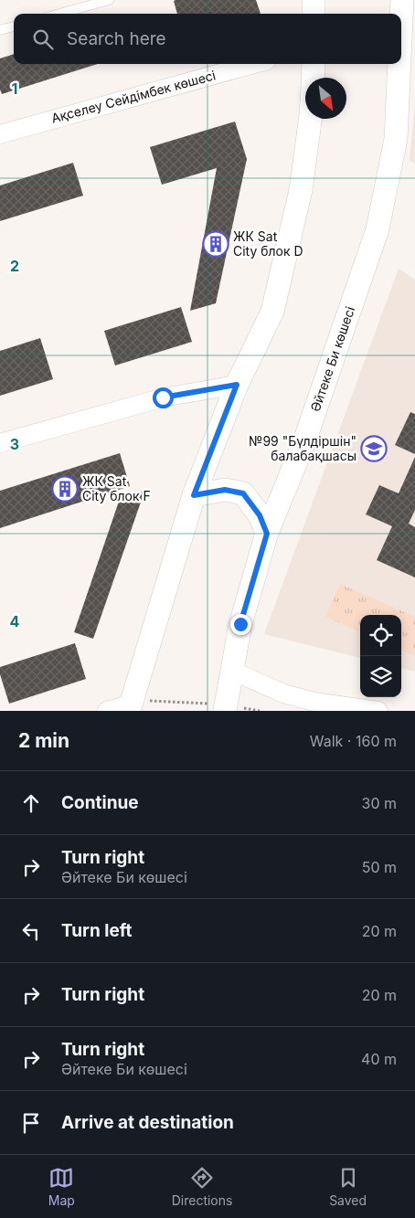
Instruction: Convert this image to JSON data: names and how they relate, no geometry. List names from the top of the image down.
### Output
{
  "streets": {
    "street": ["Ақселеу Сейдімбек көшесі", "Әйтеке Би көшесі"]
  },
  "places": {
    "building": ["ЖК Sat City блок D", "ЖК Sat City блок F"],
    "school or university": ["№99 \"Бүлдіршін\" балабақшасы"]
  },
  "north": "bottom right",
  "page": {
    "search": "Search here",
    "heading": ["2 min", "Walk · 160 m"],
    "list": [
      ["Continue", "30 m"],
      ["Turn right", "Әйтеке Би көшесі", "50 m"],
      ["Turn left", "20 m"],
      ["Turn right", "20 m"],
      ["Turn right", "Әйтеке Би көшесі", "40 m"],
      "Arrive at destination"
    ],
    "nav": ["Map", "Directions", "Saved"]
  },
  "grid": {
    "rows": [
      "1",
      "2",
      "3",
      "4"
    ]
  }
}
